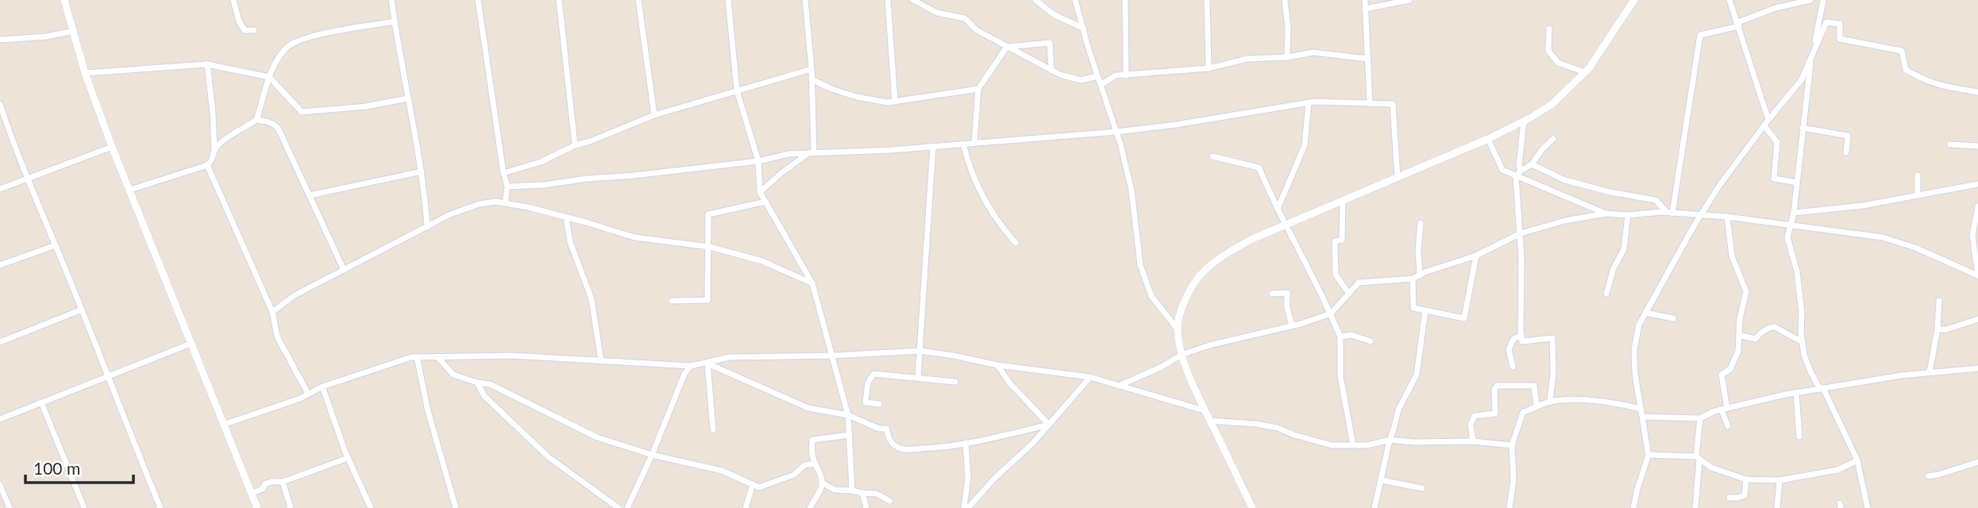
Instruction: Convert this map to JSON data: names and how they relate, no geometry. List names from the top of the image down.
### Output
{
  "scale_bar": "100 m"
}
